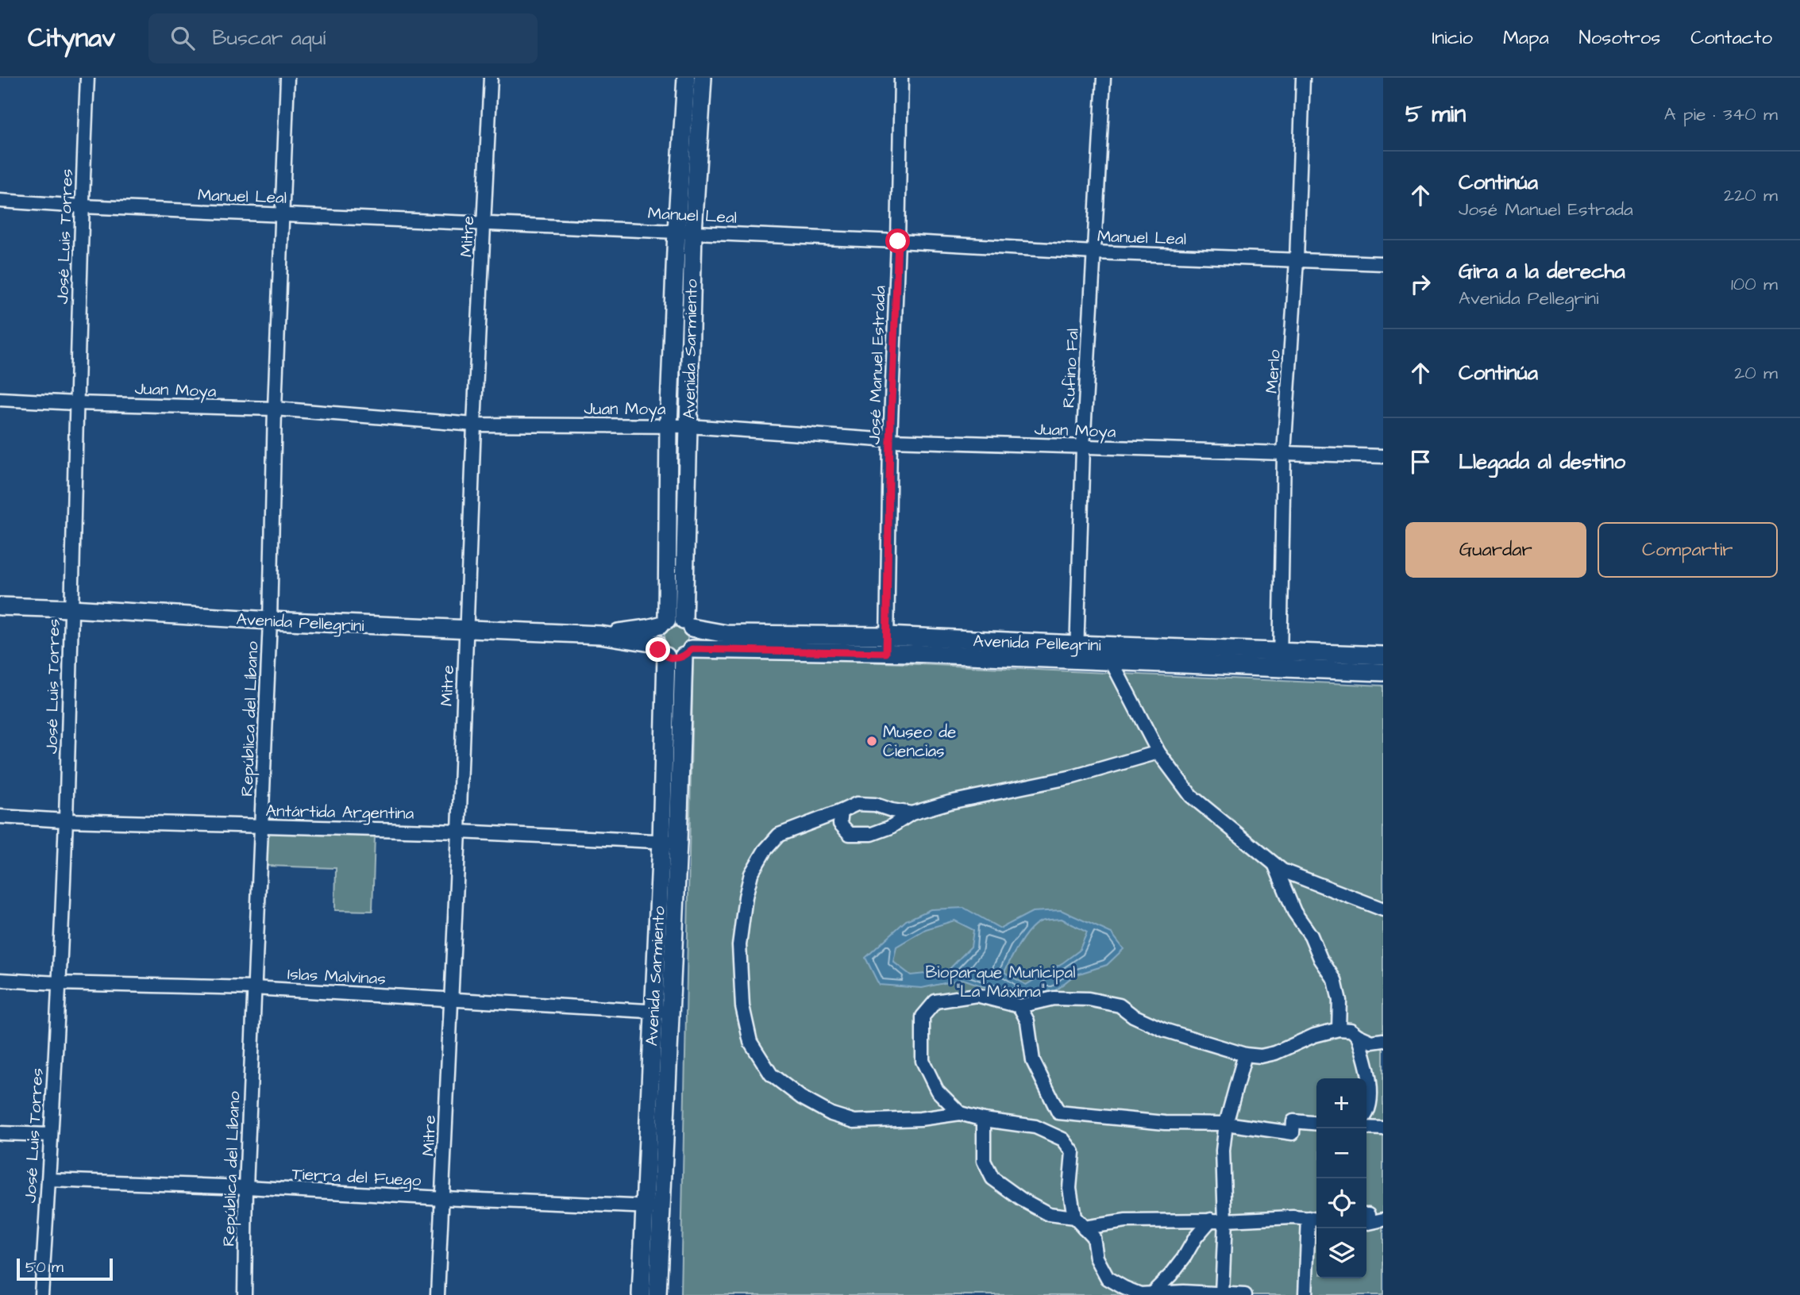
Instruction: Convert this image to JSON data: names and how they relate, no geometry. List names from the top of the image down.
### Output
{
  "streets": {
    "main road": ["Avenida Sarmiento", "Avenida Pellegrini"],
    "street": [
      "Manuel Leal",
      "José Luis Torres",
      "Mitre",
      "José Manuel Estrada",
      "Rufino Fal",
      "Merlo",
      "Juan Moya",
      "República del Líbano",
      "Antártida Argentina",
      "Islas Malvinas",
      "Tierra del Fuego"
    ]
  },
  "crossings": [
    ["Manuel Leal", "José Luis Torres"],
    ["Manuel Leal", "Mitre"],
    ["Manuel Leal", "Avenida Sarmiento"],
    ["Manuel Leal", "José Manuel Estrada"],
    ["Manuel Leal", "Rufino Fal"],
    ["Manuel Leal", "Merlo"],
    ["Manuel Leal", "República del Líbano"],
    ["José Luis Torres", "Juan Moya"],
    ["José Luis Torres", "Avenida Pellegrini"],
    ["José Luis Torres", "Antártida Argentina"],
    ["José Luis Torres", "Islas Malvinas"],
    ["José Luis Torres", "Tierra del Fuego"],
    ["Mitre", "Juan Moya"],
    ["Mitre", "Avenida Pellegrini"],
    ["Mitre", "Antártida Argentina"],
    ["Mitre", "Islas Malvinas"],
    ["Mitre", "Tierra del Fuego"],
    ["Avenida Sarmiento", "Juan Moya"],
    ["Avenida Sarmiento", "Avenida Pellegrini"],
    ["Avenida Sarmiento", "Antártida Argentina"],
    ["Avenida Sarmiento", "Islas Malvinas"],
    ["Avenida Sarmiento", "Tierra del Fuego"],
    ["José Manuel Estrada", "Juan Moya"],
    ["José Manuel Estrada", "Avenida Pellegrini"],
    ["Rufino Fal", "Juan Moya"],
    ["Rufino Fal", "Avenida Pellegrini"],
    ["Merlo", "Juan Moya"],
    ["Merlo", "Avenida Pellegrini"],
    ["Juan Moya", "República del Líbano"],
    ["Avenida Pellegrini", "República del Líbano"],
    ["República del Líbano", "Antártida Argentina"],
    ["República del Líbano", "Islas Malvinas"],
    ["República del Líbano", "Tierra del Fuego"]
  ],
  "parks": ["Bioparque Municipal “La Máxima”"],
  "places": ["Museo de Ciencias"],
  "scale_bar": "50 m",
  "page": {
    "header": "Citynav",
    "search": "Buscar aquí",
    "nav": [
      "Inicio",
      "Mapa",
      "Nosotros",
      "Contacto"
    ],
    "heading": ["5 min", "A pie · 340 m"],
    "list": [
      ["Continúa", "José Manuel Estrada", "220 m"],
      ["Gira a la derecha", "Avenida Pellegrini", "100 m"],
      ["Continúa", "20 m"],
      "Llegada al destino"
    ],
    "buttons": ["Guardar", "Compartir"],
    "map_buttons": ["+", "−"],
    "scale": "50 m"
  }
}
